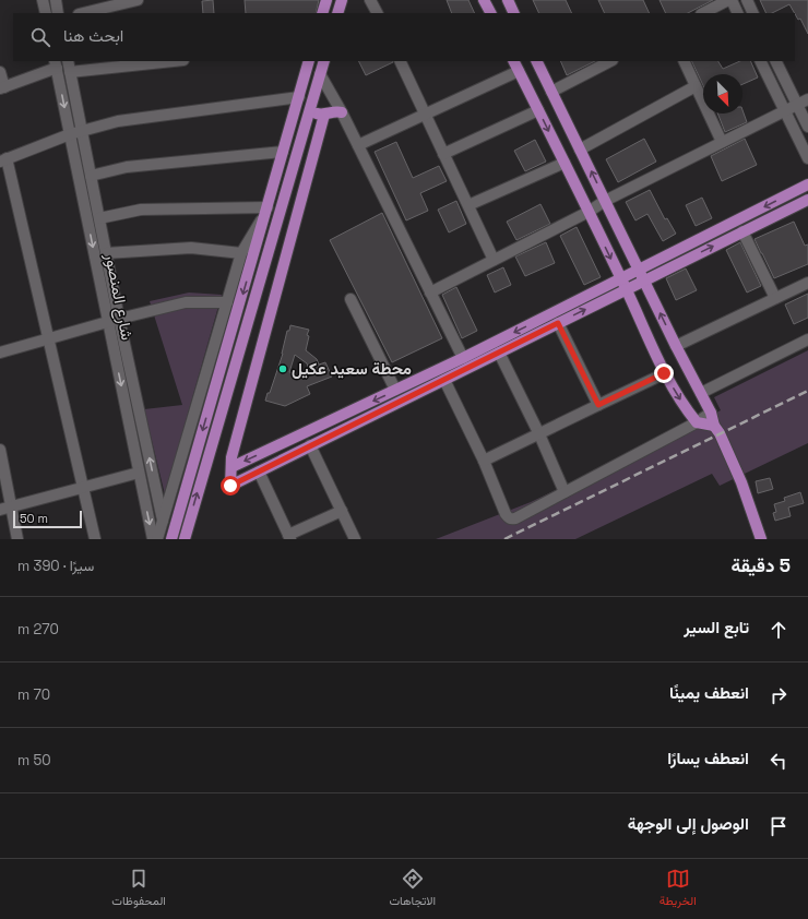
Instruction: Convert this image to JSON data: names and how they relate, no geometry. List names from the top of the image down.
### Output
{
  "streets": {
    "street": ["شارع المنصور"]
  },
  "places": ["محطة سعيد عكيل"],
  "scale_bar": "50 m",
  "north": "bottom right",
  "page": {
    "search": "ابحث هنا",
    "scale": "50 m",
    "heading": ["5 دقيقة", "سيرًا · 390 m"],
    "list": [
      ["تابع السير", "270 m"],
      ["انعطف يمينًا", "70 m"],
      ["انعطف يسارًا", "50 m"],
      "الوصول إلى الوجهة"
    ],
    "nav": ["الخريطة", "الاتجاهات", "المحفوظات"]
  }
}
